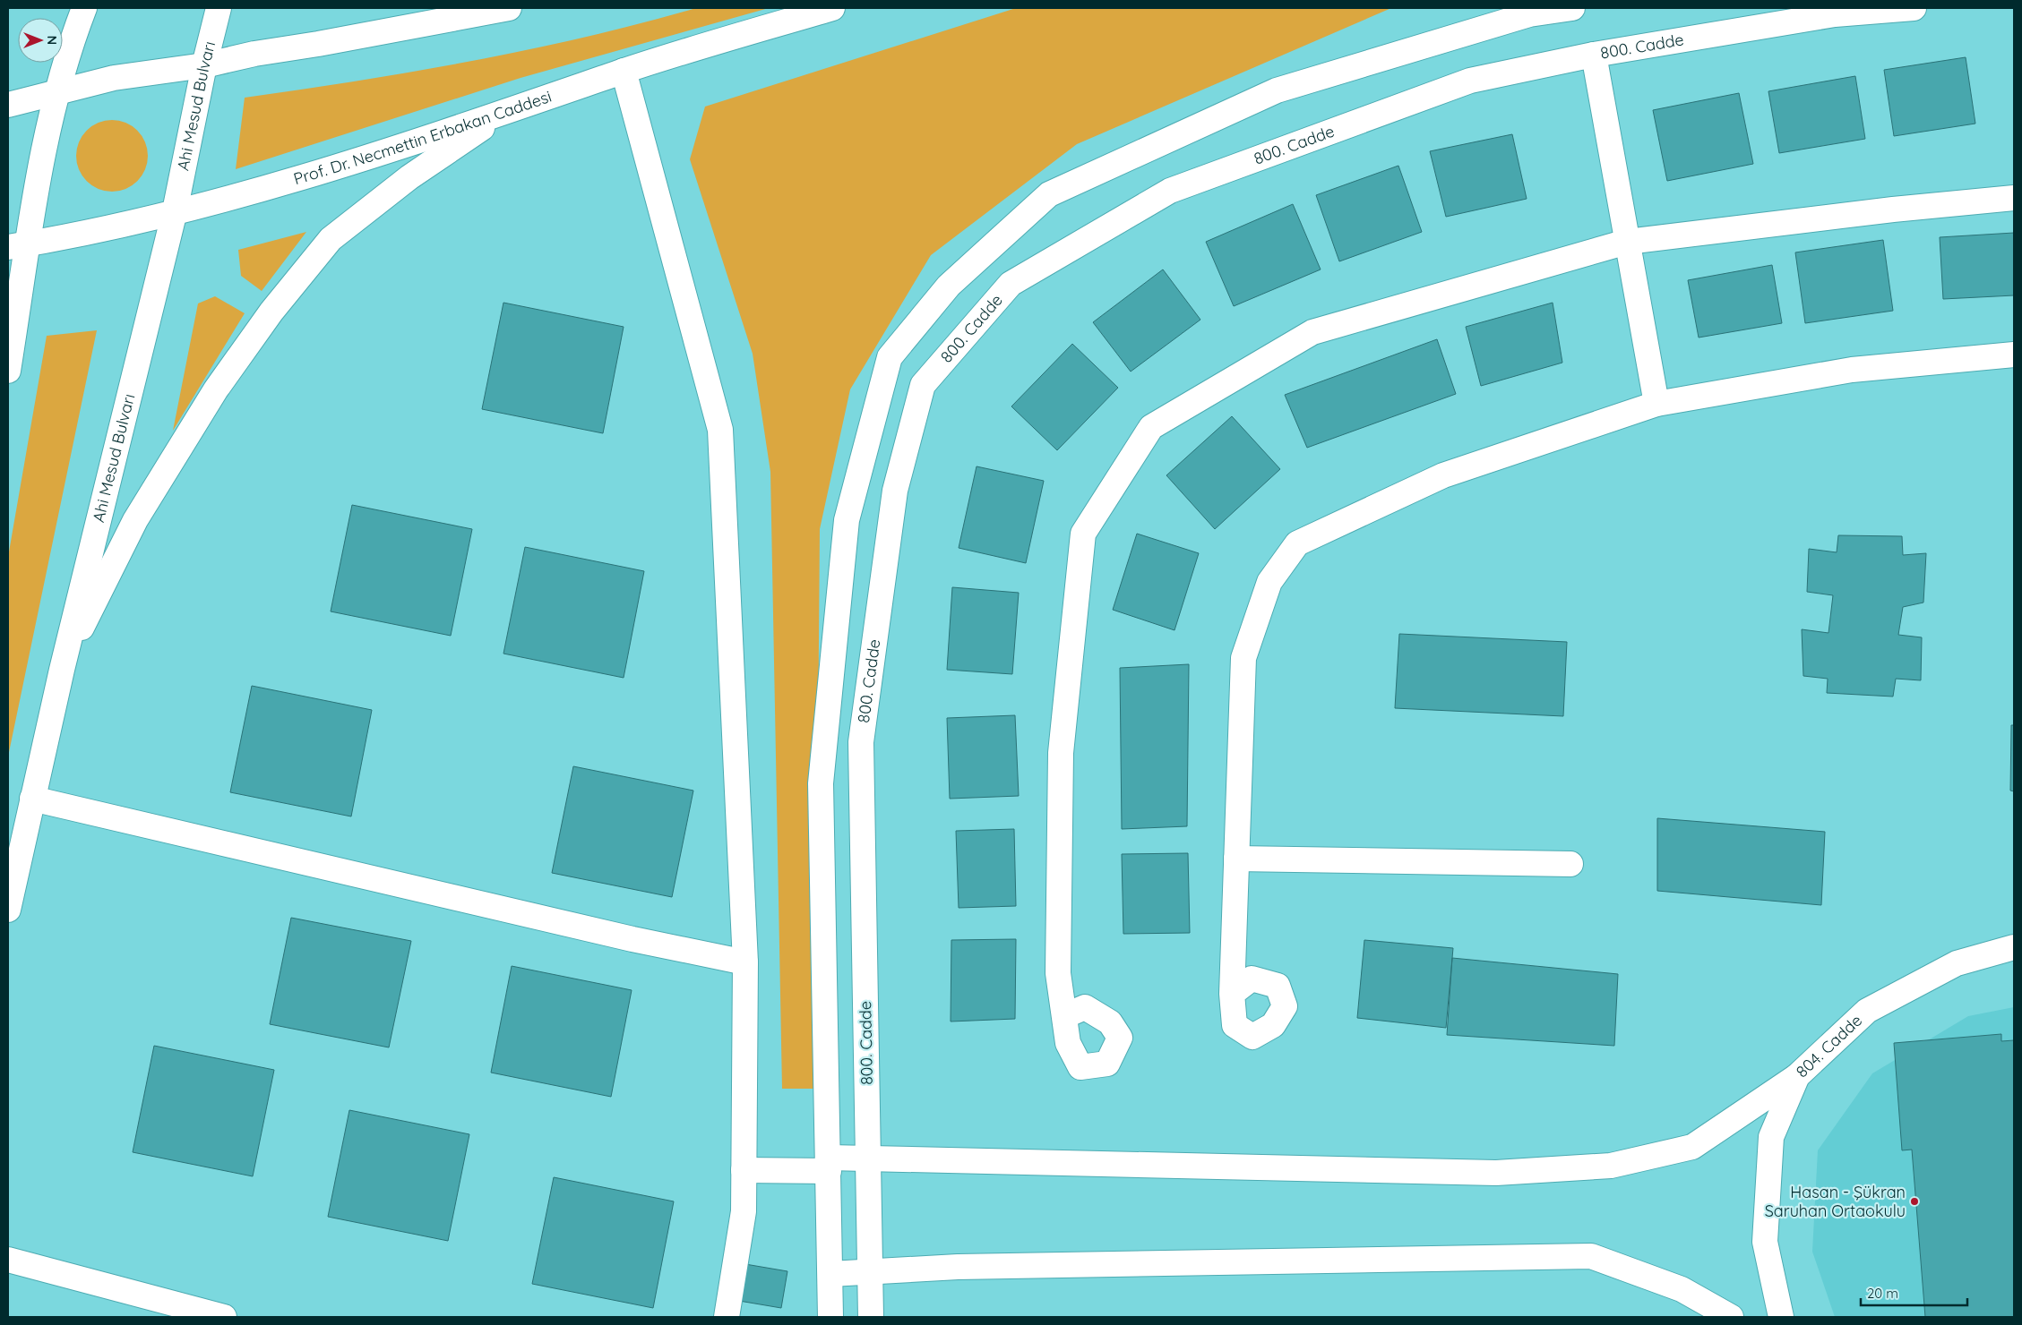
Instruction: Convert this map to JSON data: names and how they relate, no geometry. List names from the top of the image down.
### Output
{
  "streets": {
    "street": [
      "800. Cadde",
      "Ahi Mesud Bulvarı",
      "Prof. Dr. Necmettin Erbakan Caddesi",
      "804. Cadde"
    ]
  },
  "crossings": [
    ["Ahi Mesud Bulvarı", "Prof. Dr. Necmettin Erbakan Caddesi"]
  ],
  "places": ["Hasan - Şükran Saruhan Ortaokulu"],
  "scale_bar": "20 m",
  "north": "right"
}
